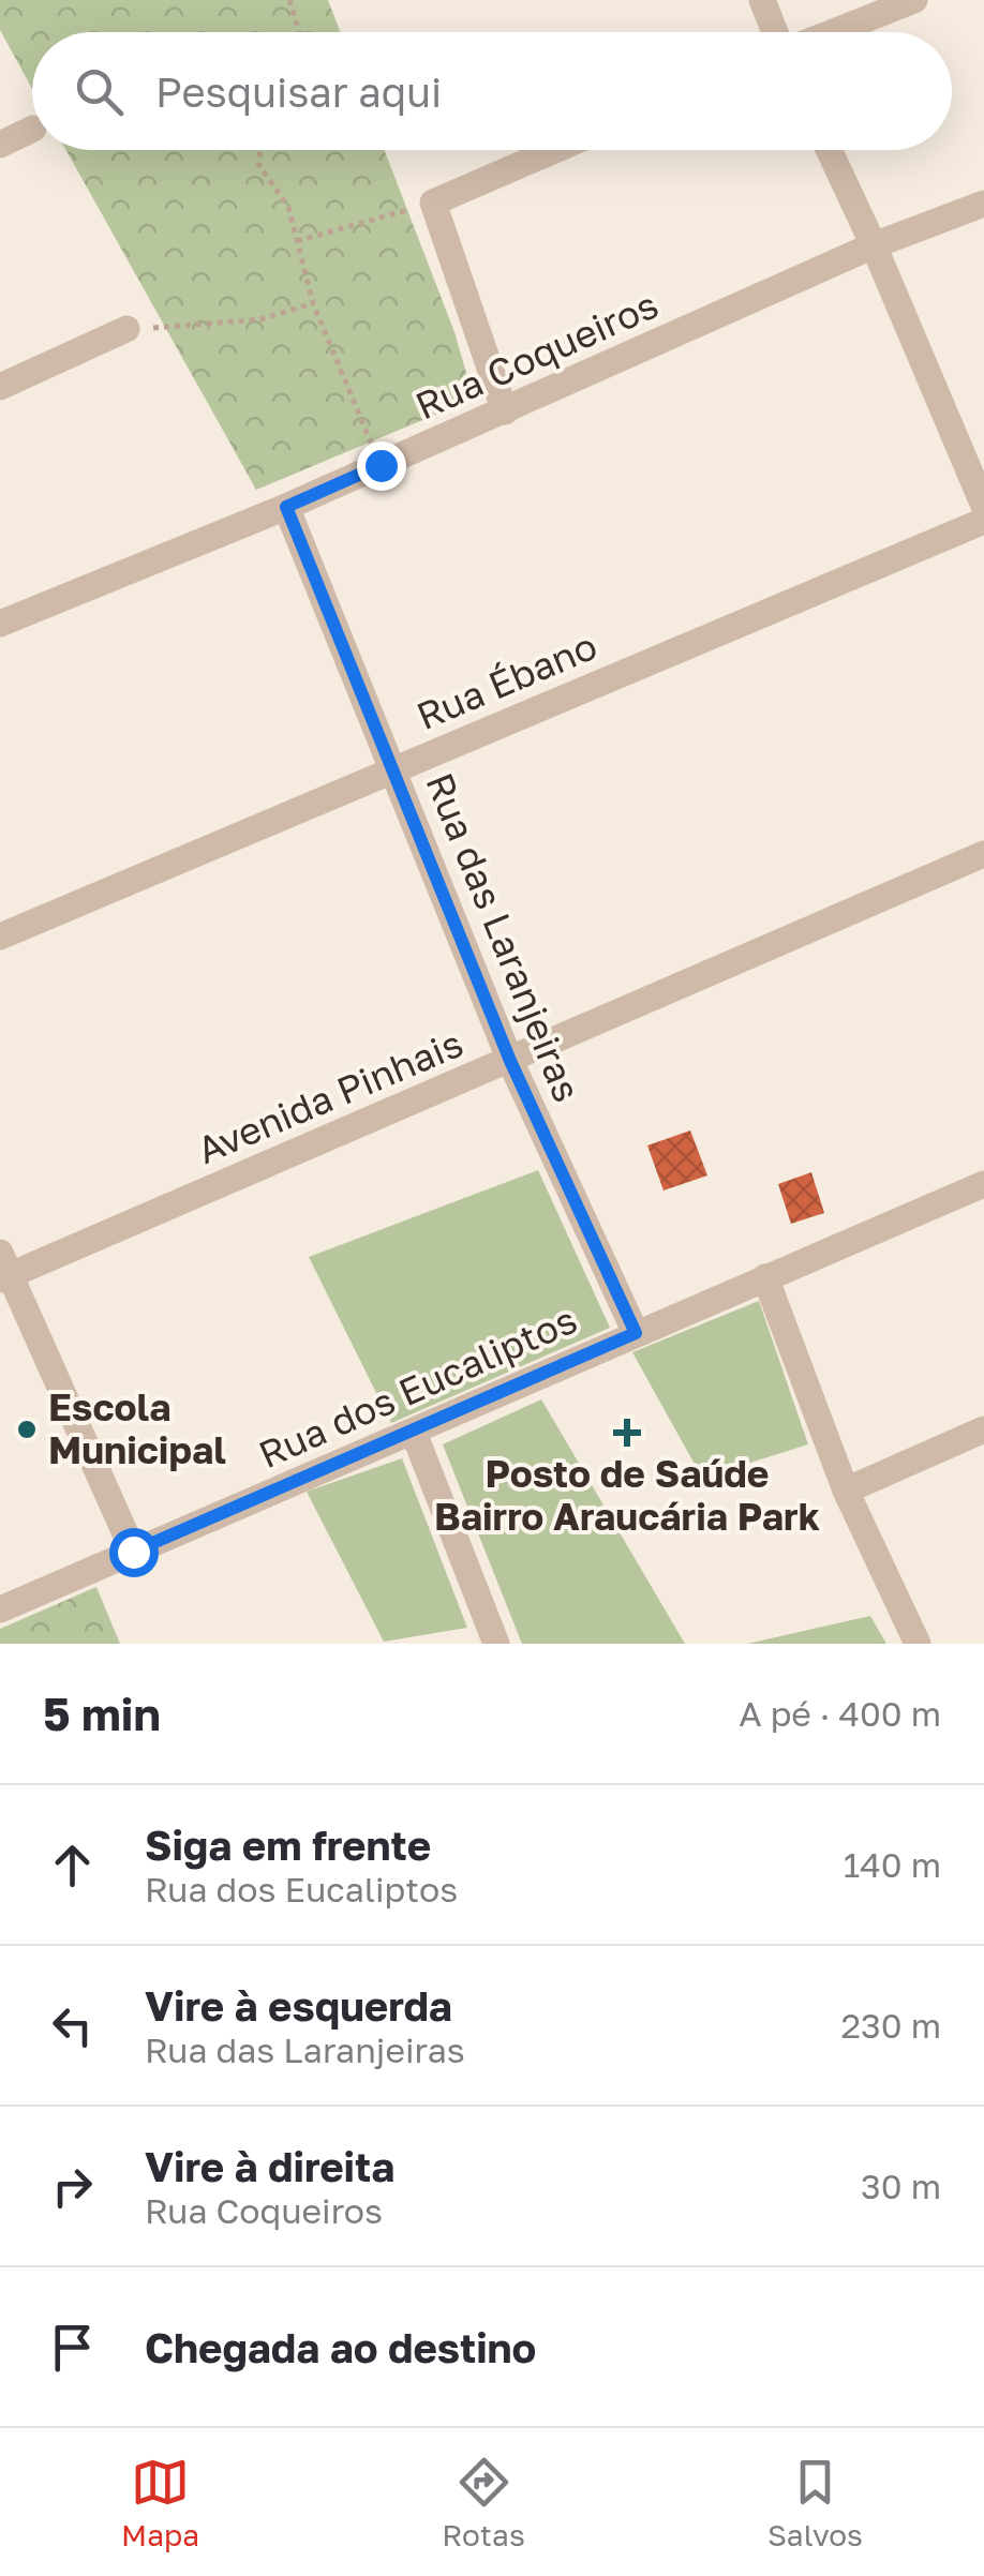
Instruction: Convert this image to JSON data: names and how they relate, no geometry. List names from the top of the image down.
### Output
{
  "streets": {
    "street": [
      "Rua Coqueiros",
      "Rua Ébano",
      "Rua das Laranjeiras",
      "Avenida Pinhais",
      "Rua dos Eucaliptos"
    ]
  },
  "crossings": [
    ["Rua Coqueiros", "Rua das Laranjeiras"],
    ["Rua Ébano", "Rua das Laranjeiras"],
    ["Rua das Laranjeiras", "Avenida Pinhais"],
    ["Rua das Laranjeiras", "Rua dos Eucaliptos"]
  ],
  "places": {
    "other": ["Escola Municipal"],
    "health": ["Posto de Saúde Bairro Araucária Park"]
  },
  "page": {
    "search": "Pesquisar aqui",
    "heading": ["5 min", "A pé · 400 m"],
    "list": [
      ["Siga em frente", "Rua dos Eucaliptos", "140 m"],
      ["Vire à esquerda", "Rua das Laranjeiras", "230 m"],
      ["Vire à direita", "Rua Coqueiros", "30 m"],
      "Chegada ao destino"
    ],
    "nav": ["Mapa", "Rotas", "Salvos"]
  }
}
